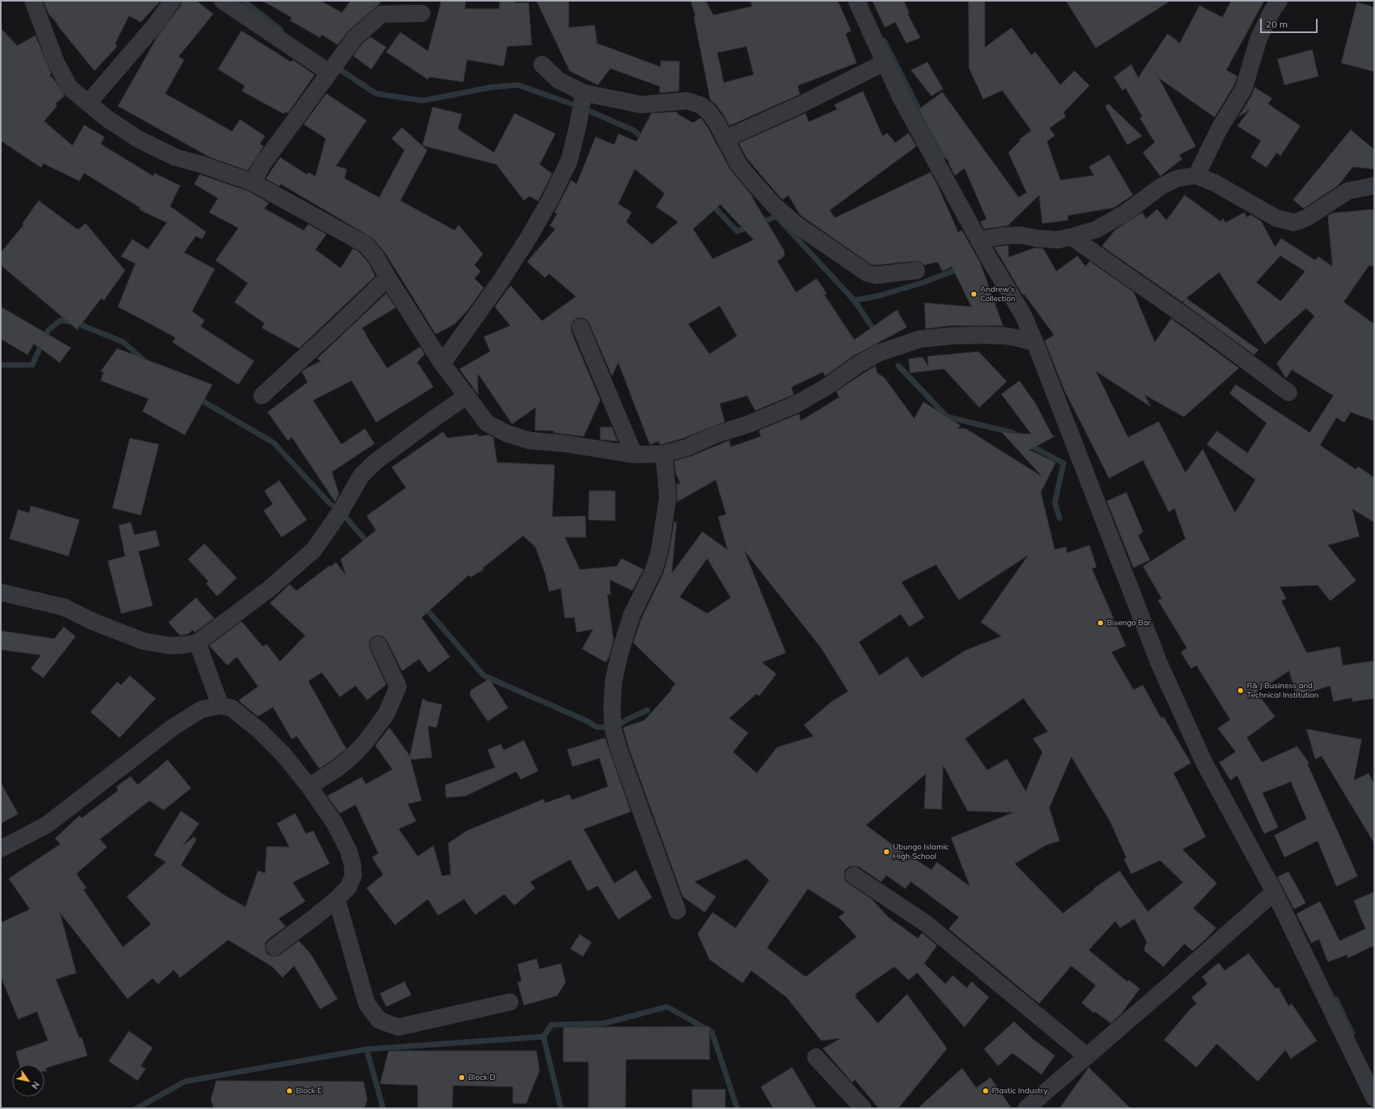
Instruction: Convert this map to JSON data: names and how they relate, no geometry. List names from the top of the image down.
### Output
{
  "places": [
    "Andrew's Collection",
    "Bisengo Bar",
    "R& J Business and Technical Institution",
    "Ubungo Islamic High School",
    "Block D",
    "Block E",
    "Plastic Industry"
  ],
  "scale_bar": "20 m",
  "north": "bottom right"
}
